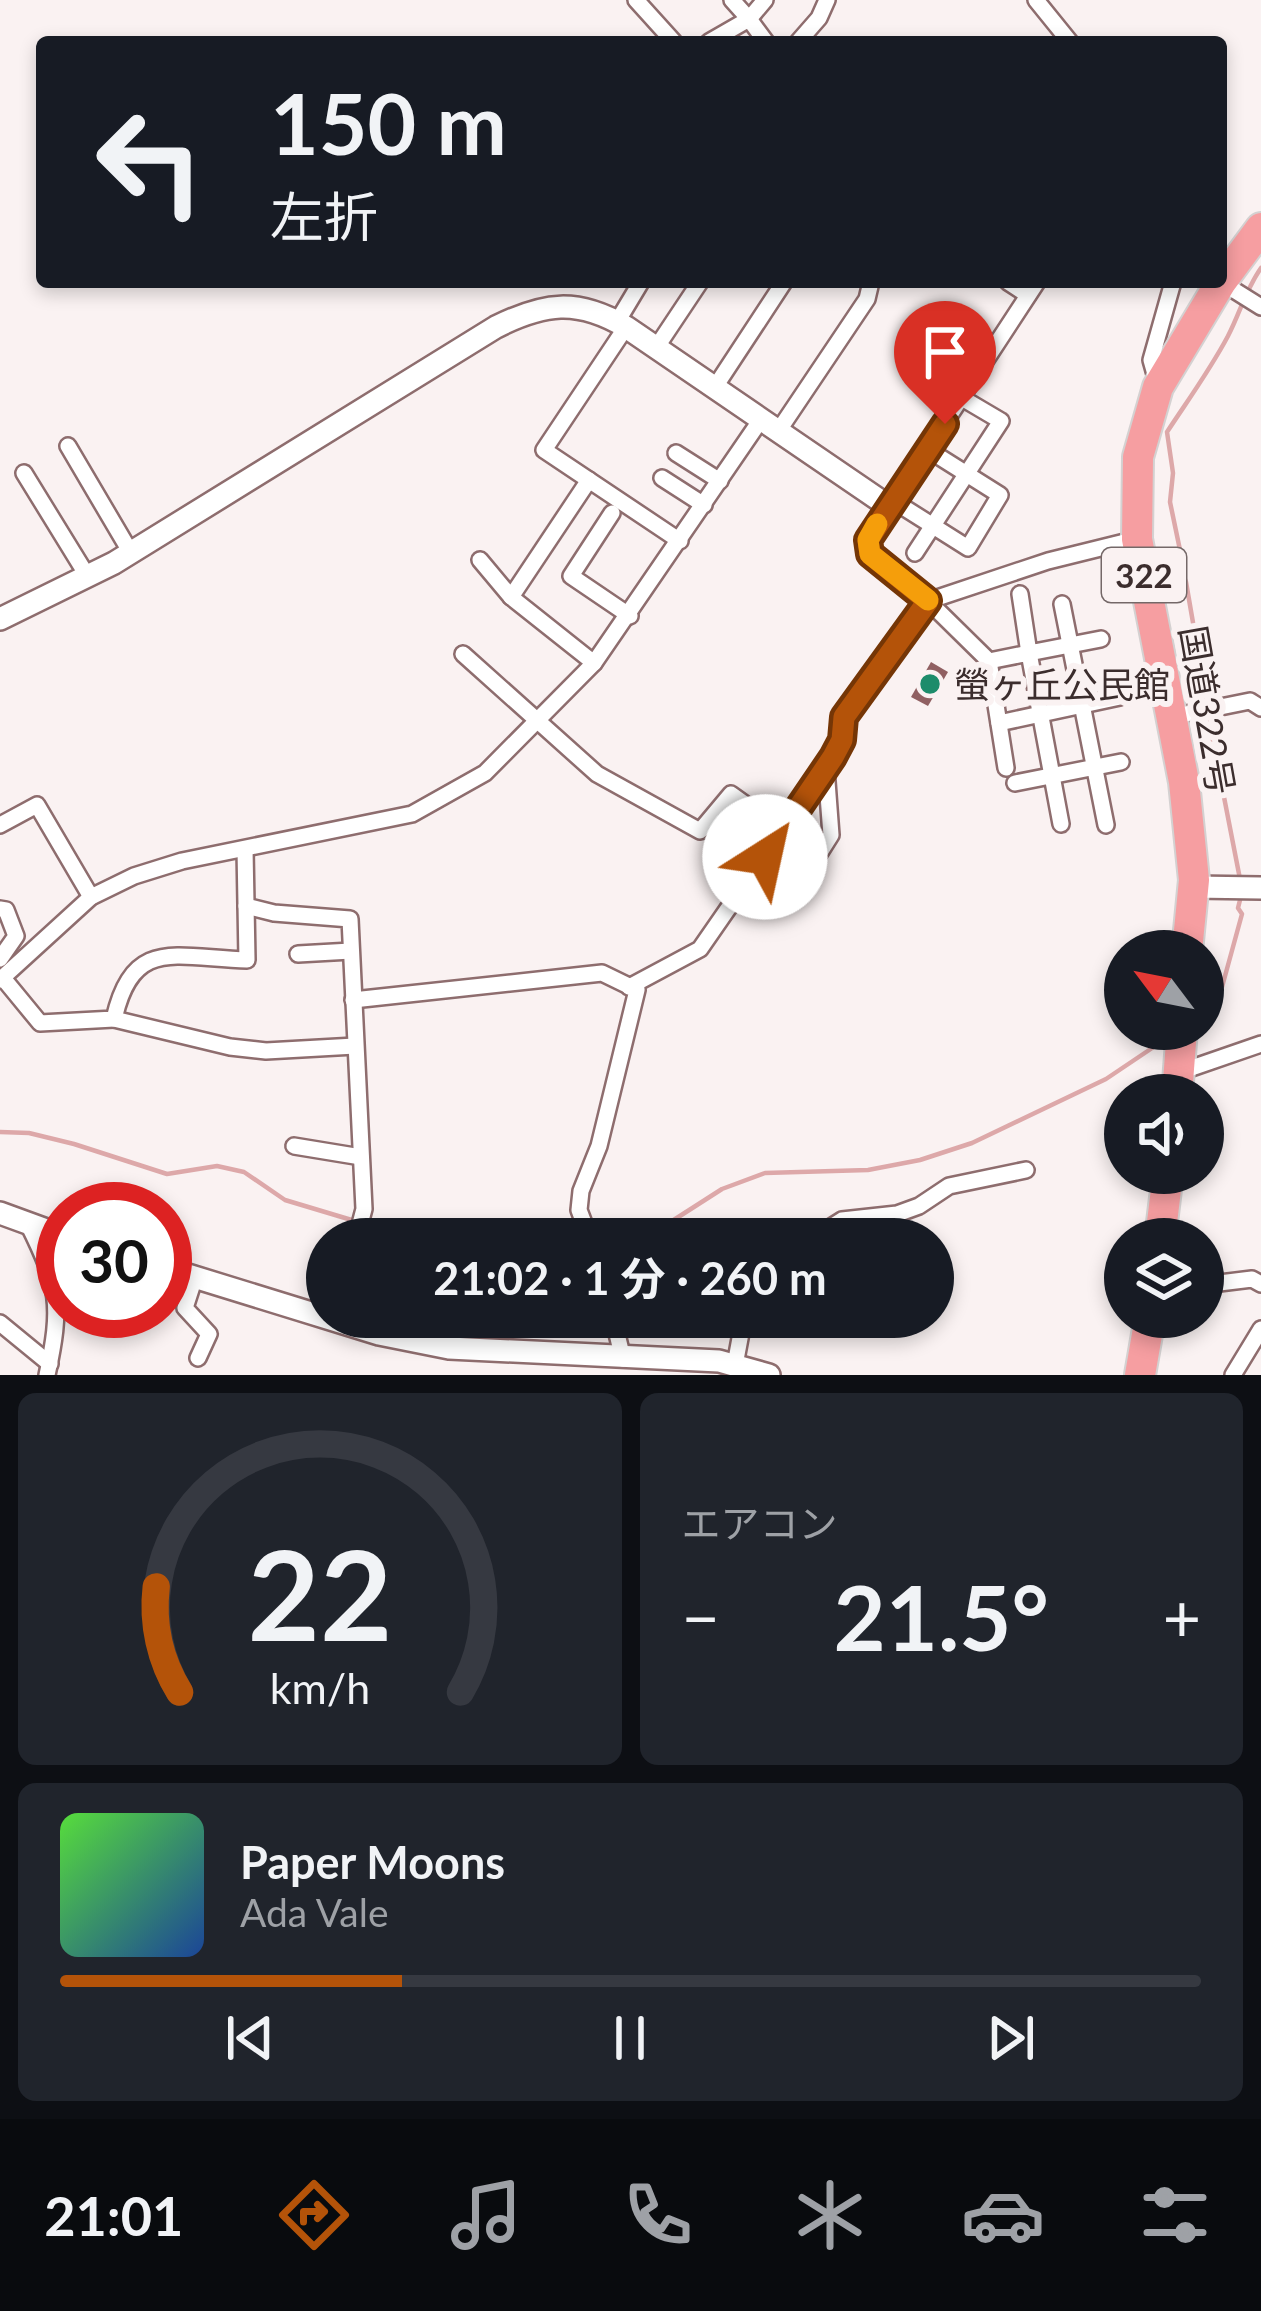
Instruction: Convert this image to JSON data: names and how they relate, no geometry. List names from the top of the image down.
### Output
{
  "streets": {
    "highway": ["322", "国道322号"]
  },
  "places": ["螢ヶ丘公民館"],
  "north": "top left",
  "page": {
    "turn": ["150 m", "左折"],
    "limit": "30",
    "trip": "21:02 · 1 分 · 260 m",
    "tile": "エアコン",
    "heat": ["−", "21.5°", "+"],
    "song": ["Paper Moons", "Ada Vale"],
    "tabs": "21:01",
    "gauge": ["22", "km/h"]
  }
}
